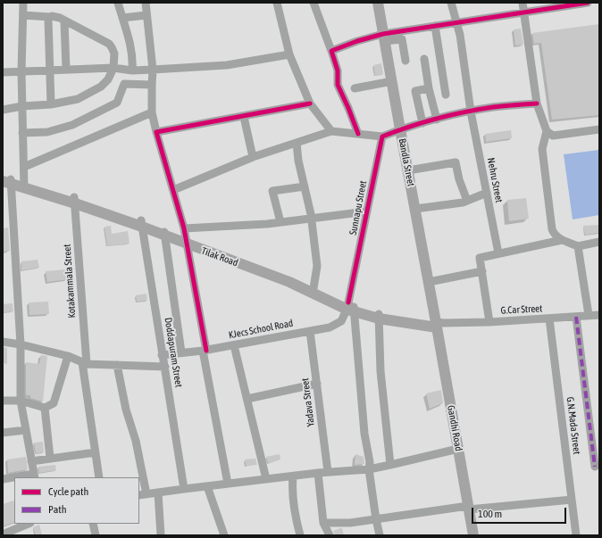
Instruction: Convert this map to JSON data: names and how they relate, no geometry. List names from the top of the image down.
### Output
{
  "streets": {
    "main road": ["Bandla Street", "Tilak Road", "Gandhi Road"],
    "street": [
      "Nehru Street",
      "Sunnapu Street",
      "Kotakammala Street",
      "G.Car Street",
      "KJecs School Road",
      "Doddapuram Street",
      "Yadava Street",
      "G.N.Mada Street"
    ]
  },
  "crossings": [
    ["Bandla Street", "Tilak Road"],
    ["Bandla Street", "G.Car Street"],
    ["Bandla Street", "Gandhi Road"],
    ["Sunnapu Street", "Tilak Road"],
    ["Sunnapu Street", "KJecs School Road"],
    ["Tilak Road", "Kotakammala Street"],
    ["Tilak Road", "G.Car Street"],
    ["Tilak Road", "KJecs School Road"],
    ["Tilak Road", "Doddapuram Street"],
    ["Tilak Road", "Gandhi Road"],
    ["G.Car Street", "G.N.Mada Street"],
    ["G.Car Street", "Gandhi Road"],
    ["KJecs School Road", "Doddapuram Street"],
    ["KJecs School Road", "Yadava Street"]
  ],
  "legend": ["Cycle path", "Path"],
  "scale_bar": "100 m"
}
